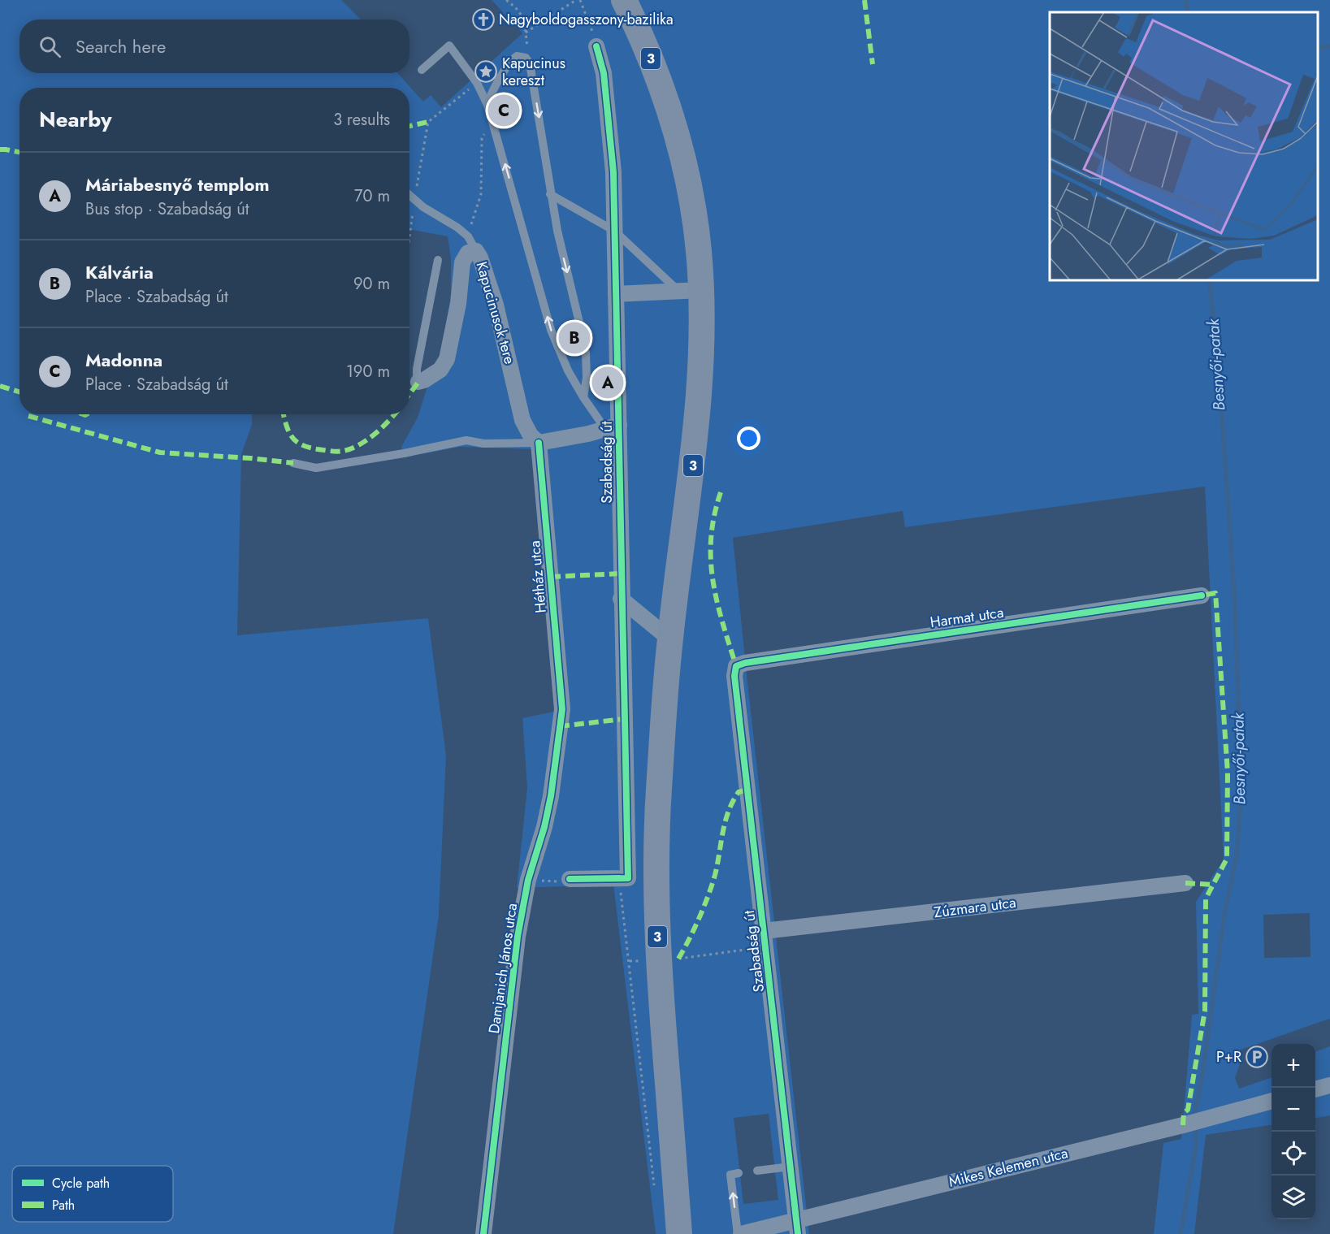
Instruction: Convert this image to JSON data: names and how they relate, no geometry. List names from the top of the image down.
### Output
{
  "streets": {
    "main road": ["3"],
    "street": [
      "Kapucinusok tere",
      "Szabadság út",
      "Hétház utca",
      "Harmat utca",
      "Zúzmara utca",
      "Damjanich János utca",
      "Mikes Kelemen utca"
    ]
  },
  "crossings": [
    ["Kapucinusok tere", "Hétház utca"],
    ["Szabadság út", "Harmat utca"],
    ["Szabadság út", "Zúzmara utca"],
    ["Szabadság út", "Mikes Kelemen utca"],
    ["Hétház utca", "Damjanich János utca"]
  ],
  "water": ["Besnyői-patak"],
  "places": {
    "church": ["Nagyboldogasszony-bazilika"],
    "place": ["Kapucinus kereszt"],
    "parking": ["P+R"]
  },
  "legend": ["Cycle path", "Path"],
  "page": {
    "search": "Search here",
    "heading": ["Nearby", "3 results"],
    "pins": ["C", "B", "A"],
    "list": [
      {
        "mark": "A",
        "name": "Máriabesnyő templom",
        "note": "Bus stop · Szabadság út",
        "value": "70 m"
      },
      {
        "mark": "B",
        "name": "Kálvária",
        "note": "Place · Szabadság út",
        "value": "90 m"
      },
      {
        "mark": "C",
        "name": "Madonna",
        "note": "Place · Szabadság út",
        "value": "190 m"
      }
    ],
    "map_buttons": ["+", "−"]
  }
}
